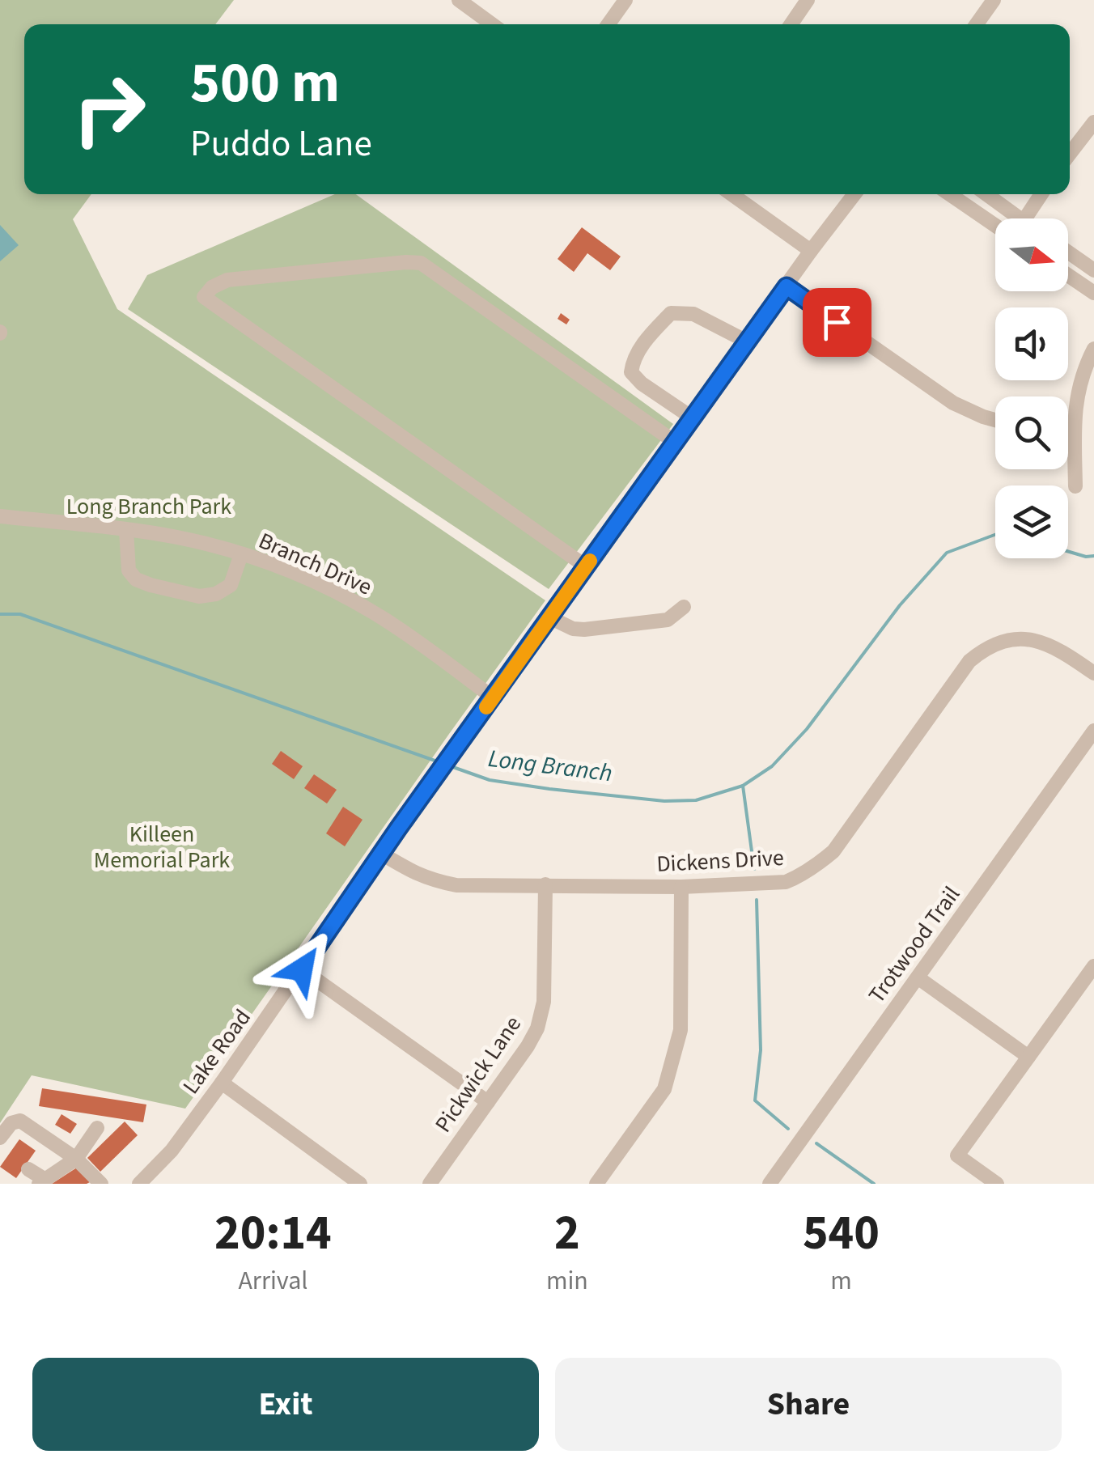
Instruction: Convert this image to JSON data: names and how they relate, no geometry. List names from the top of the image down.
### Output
{
  "streets": {
    "street": [
      "Branch Drive",
      "Dickens Drive",
      "Trotwood Trail",
      "Lake Road",
      "Pickwick Lane"
    ]
  },
  "crossings": [
    ["Branch Drive", "Lake Road"],
    ["Dickens Drive", "Lake Road"],
    ["Dickens Drive", "Pickwick Lane"]
  ],
  "water": ["Long Branch"],
  "parks": ["Long Branch Park", "Killeen Memorial Park"],
  "north": "right",
  "page": {
    "turn": ["500 m", "Puddo Lane"],
    "eta": [
      "20:14",
      "Arrival",
      "2",
      "min",
      "540",
      "m"
    ],
    "buttons": ["Exit", "Share"]
  }
}
